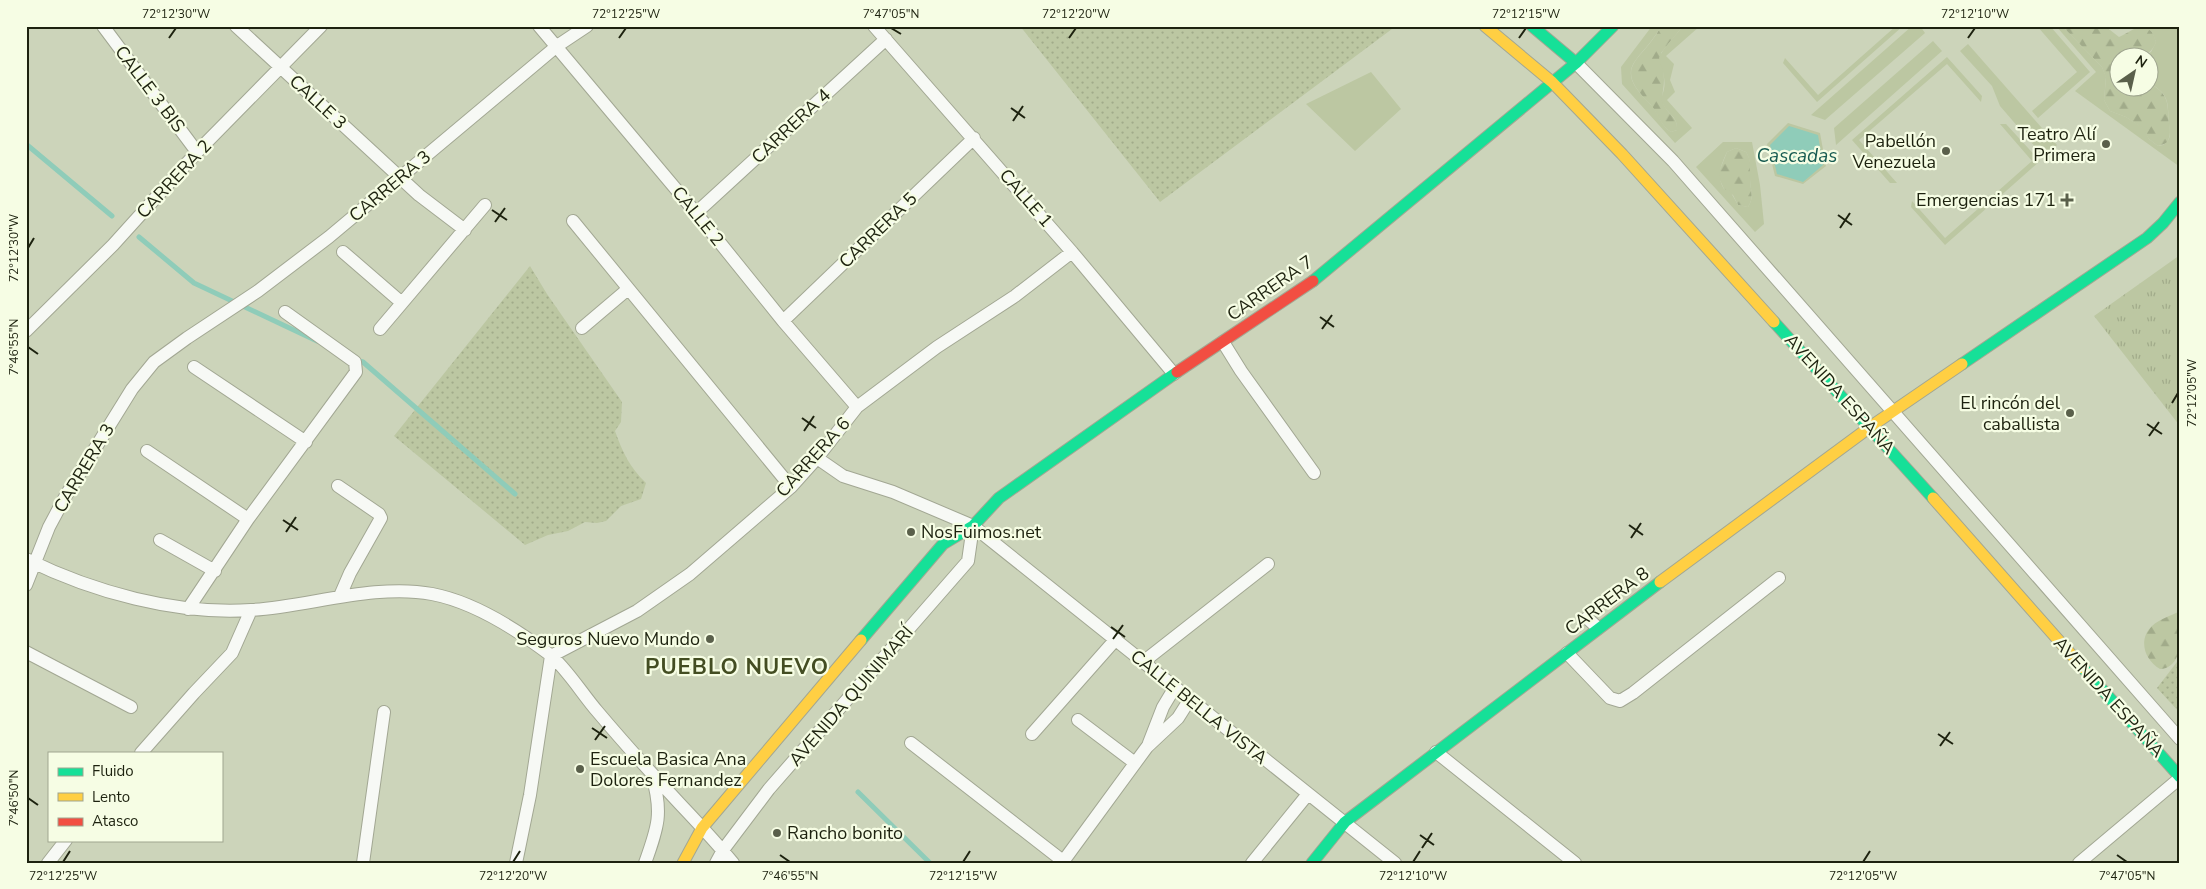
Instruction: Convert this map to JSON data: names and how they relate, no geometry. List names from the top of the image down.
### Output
{
  "streets": {
    "street": [
      "CALLE 3 BIS",
      "CALLE 3",
      "CARRERA 4",
      "CARRERA 2",
      "CARRERA 3",
      "CALLE 1",
      "CALLE 2",
      "CARRERA 5",
      "CARRERA 7",
      "AVENIDA ESPAÑA",
      "CARRERA 6",
      "CARRERA 8",
      "AVENIDA QUINIMARÍ",
      "CALLE BELLA VISTA"
    ]
  },
  "crossings": [
    ["CALLE 3 BIS", "CARRERA 2"],
    ["CALLE 3", "CARRERA 2"],
    ["CALLE 3", "CARRERA 3"],
    ["CARRERA 4", "CALLE 1"],
    ["CARRERA 4", "CALLE 2"],
    ["CARRERA 3", "CALLE 2"],
    ["CALLE 1", "CARRERA 5"],
    ["CALLE 1", "CARRERA 7"],
    ["CALLE 1", "CARRERA 6"],
    ["CALLE 2", "CARRERA 5"],
    ["CALLE 2", "CARRERA 6"],
    ["CARRERA 7", "AVENIDA ESPAÑA"],
    ["CARRERA 7", "AVENIDA QUINIMARÍ"],
    ["CARRERA 7", "CALLE BELLA VISTA"],
    ["AVENIDA ESPAÑA", "CARRERA 8"],
    ["CARRERA 6", "CALLE BELLA VISTA"],
    ["CARRERA 8", "CALLE BELLA VISTA"],
    ["AVENIDA QUINIMARÍ", "CALLE BELLA VISTA"]
  ],
  "districts": ["PUEBLO NUEVO"],
  "water": ["Cascadas"],
  "places": {
    "other": [
      "Teatro Alí Primera",
      "Pabellón Venezuela",
      "El rincón del caballista",
      "NosFuimos.net",
      "Seguros Nuevo Mundo",
      "Escuela Basica Ana Dolores Fernandez",
      "Rancho bonito"
    ],
    "health": ["Emergencias 171"]
  },
  "legend": ["Fluido", "Lento", "Atasco"],
  "north": "top right",
  "coordinates": [
    "72°12'30\"W",
    "72°12'25\"W",
    "7°47'05\"N",
    "72°12'20\"W",
    "72°12'15\"W",
    "72°12'10\"W",
    "7°46'55\"N",
    "72°12'05\"W",
    "7°46'50\"N"
  ]
}
